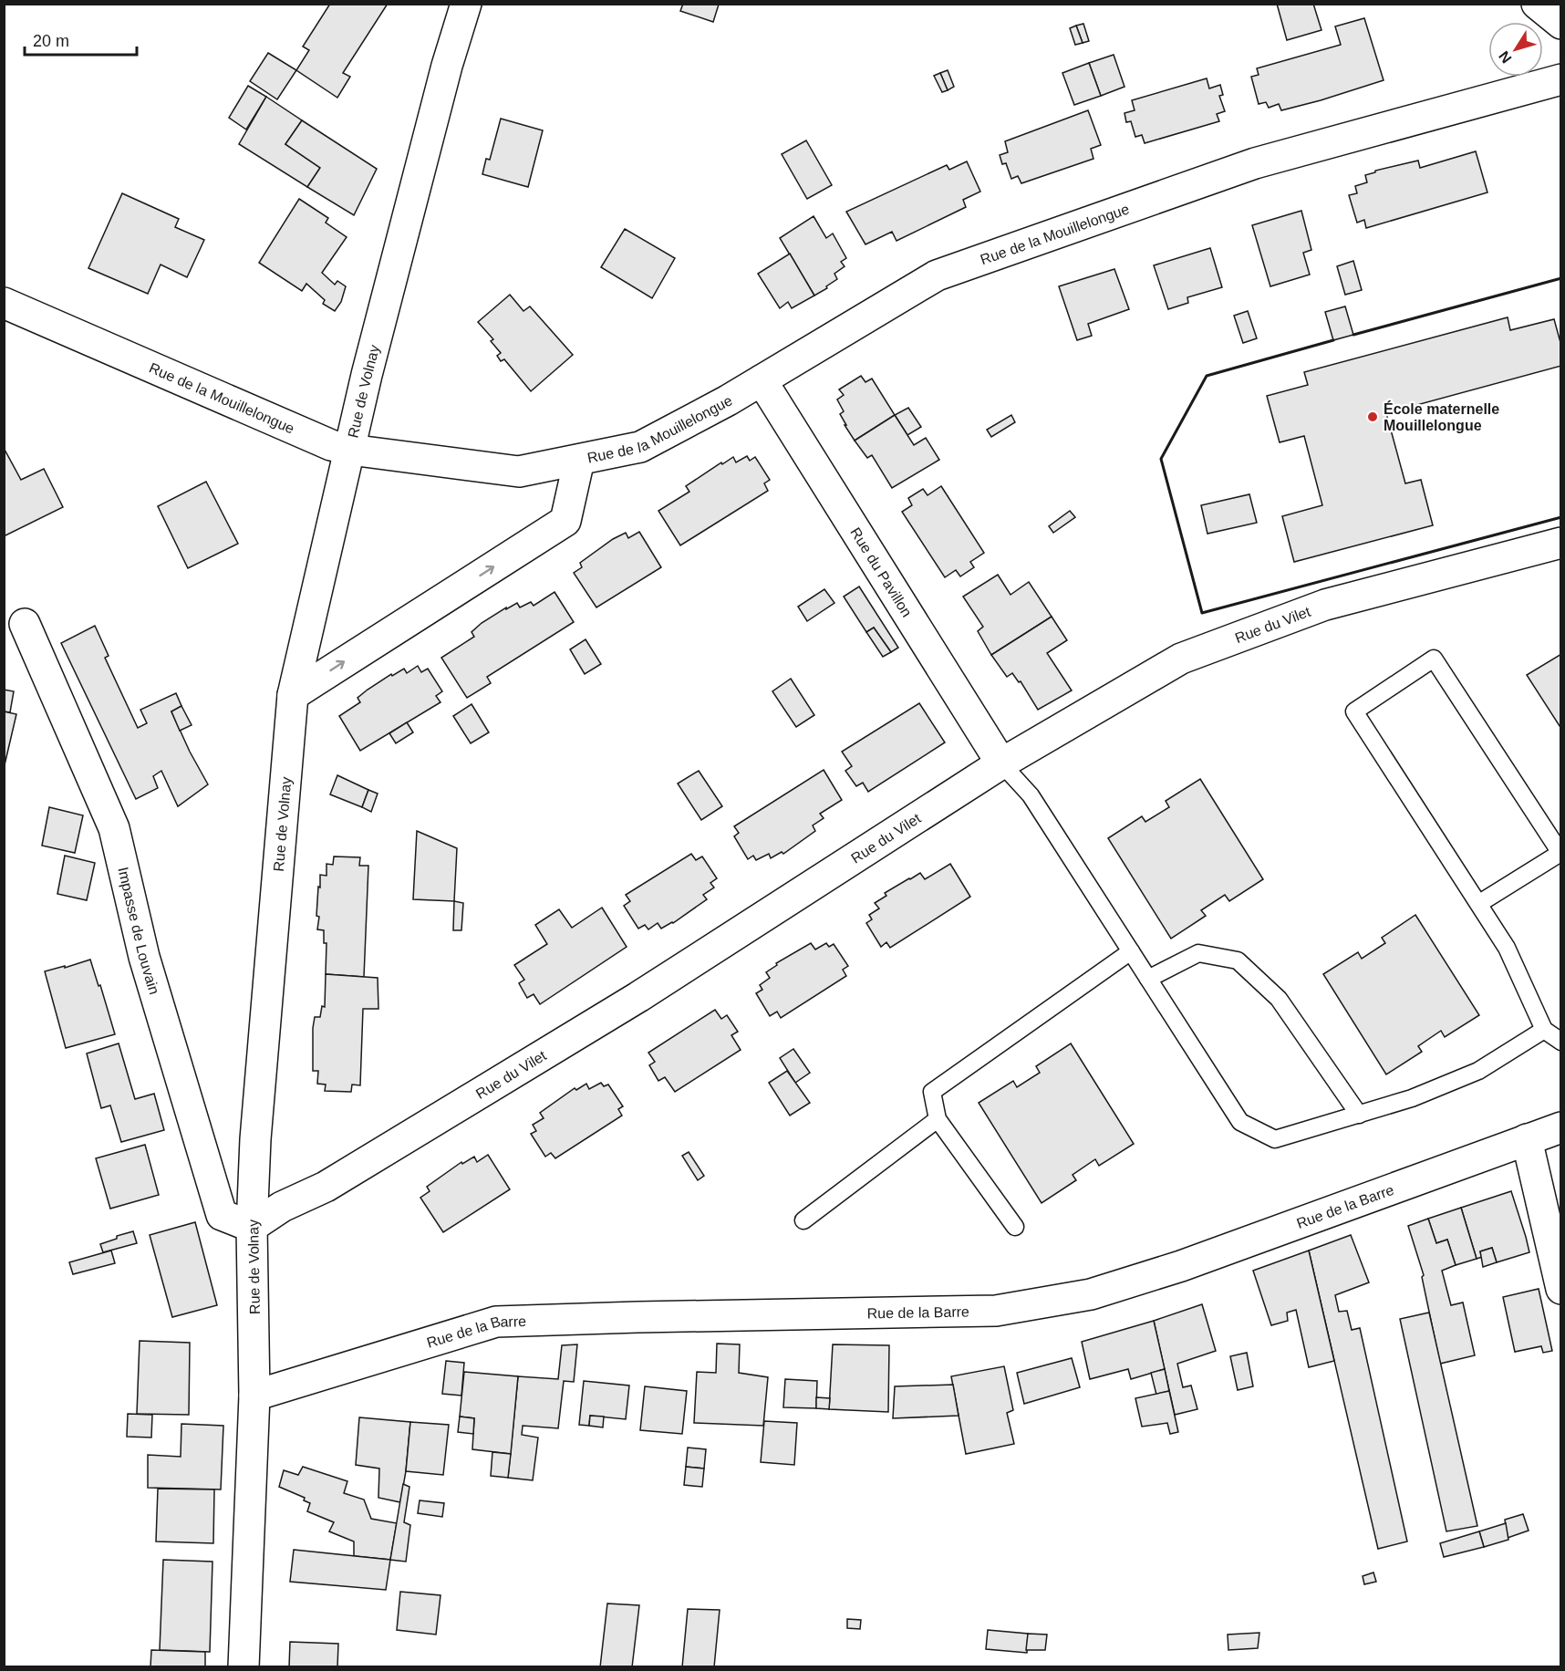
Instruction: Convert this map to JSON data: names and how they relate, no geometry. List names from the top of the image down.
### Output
{
  "streets": {
    "street": [
      "Rue de la Mouillelongue",
      "Rue de Volnay",
      "Rue du Pavillon",
      "Rue du Vilet",
      "Impasse de Louvain",
      "Rue de la Barre"
    ]
  },
  "crossings": [
    ["Rue de la Mouillelongue", "Rue de Volnay"],
    ["Rue de la Mouillelongue", "Rue du Pavillon"],
    ["Rue de Volnay", "Rue du Vilet"],
    ["Rue de Volnay", "Impasse de Louvain"],
    ["Rue de Volnay", "Rue de la Barre"],
    ["Rue du Pavillon", "Rue du Vilet"],
    ["Rue du Vilet", "Impasse de Louvain"]
  ],
  "places": ["École maternelle Mouillelongue"],
  "scale_bar": "20 m",
  "north": "bottom left"
}
